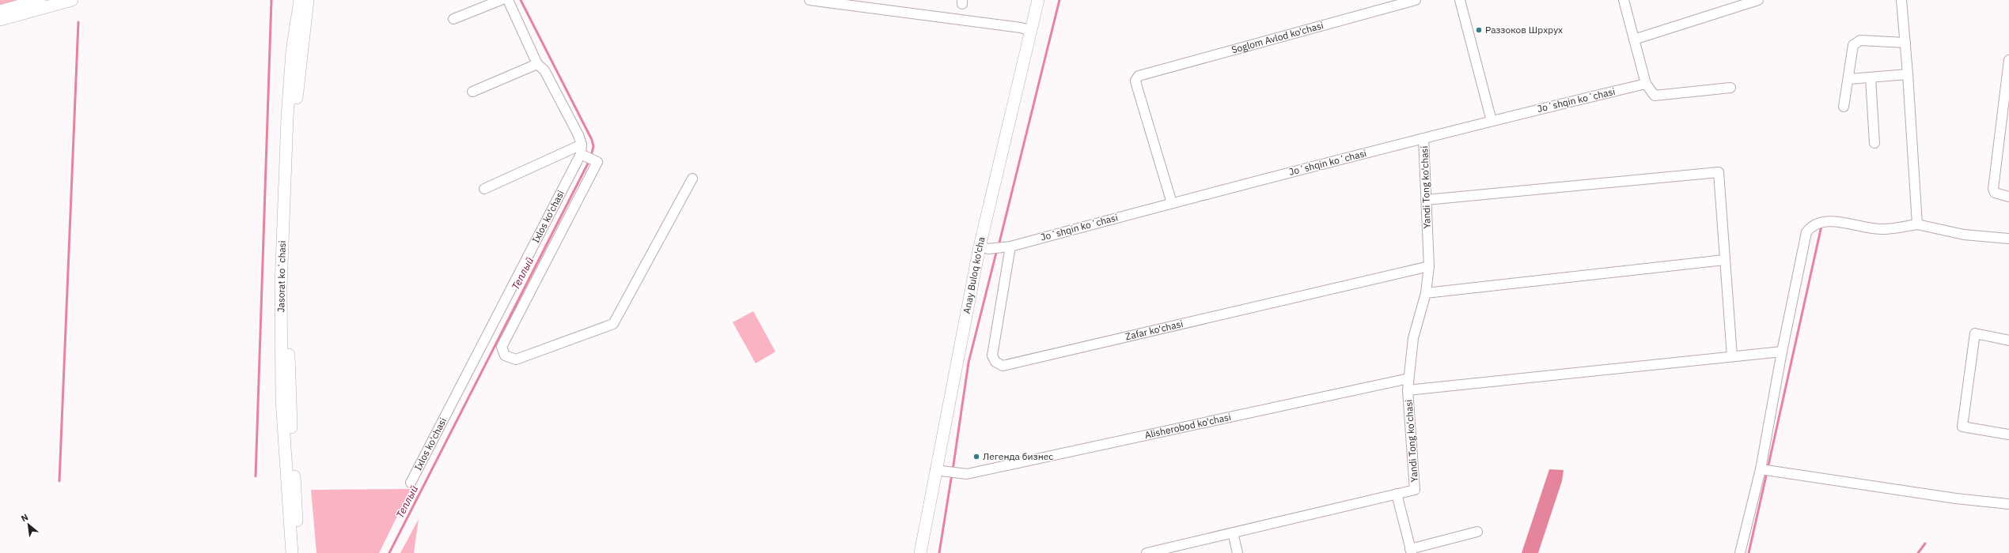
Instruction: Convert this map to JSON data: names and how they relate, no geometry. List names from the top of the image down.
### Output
{
  "streets": {
    "main road": ["Anay Buloq ko'cha", "Jasorat koʻchasi"],
    "street": [
      "Soglom Avlod ko'chasi",
      "Joʼshqin koʼchasi",
      "Yandi Tong ko'chasi",
      "Ixlos ko'chasi",
      "Zafar ko'chasi",
      "Alisherobod ko'chasi"
    ]
  },
  "crossings": [
    ["Soglom Avlod ko'chasi", "Joʼshqin koʼchasi"],
    ["Joʼshqin koʼchasi", "Yandi Tong ko'chasi"],
    ["Joʼshqin koʼchasi", "Anay Buloq ko'cha"],
    ["Joʼshqin koʼchasi", "Zafar ko'chasi"],
    ["Yandi Tong ko'chasi", "Zafar ko'chasi"],
    ["Yandi Tong ko'chasi", "Alisherobod ko'chasi"],
    ["Anay Buloq ko'cha", "Alisherobod ko'chasi"]
  ],
  "water": ["Теплый"],
  "places": ["Раззоков Шрхрух", "Легенда бизнес"],
  "north": "top left"
}
